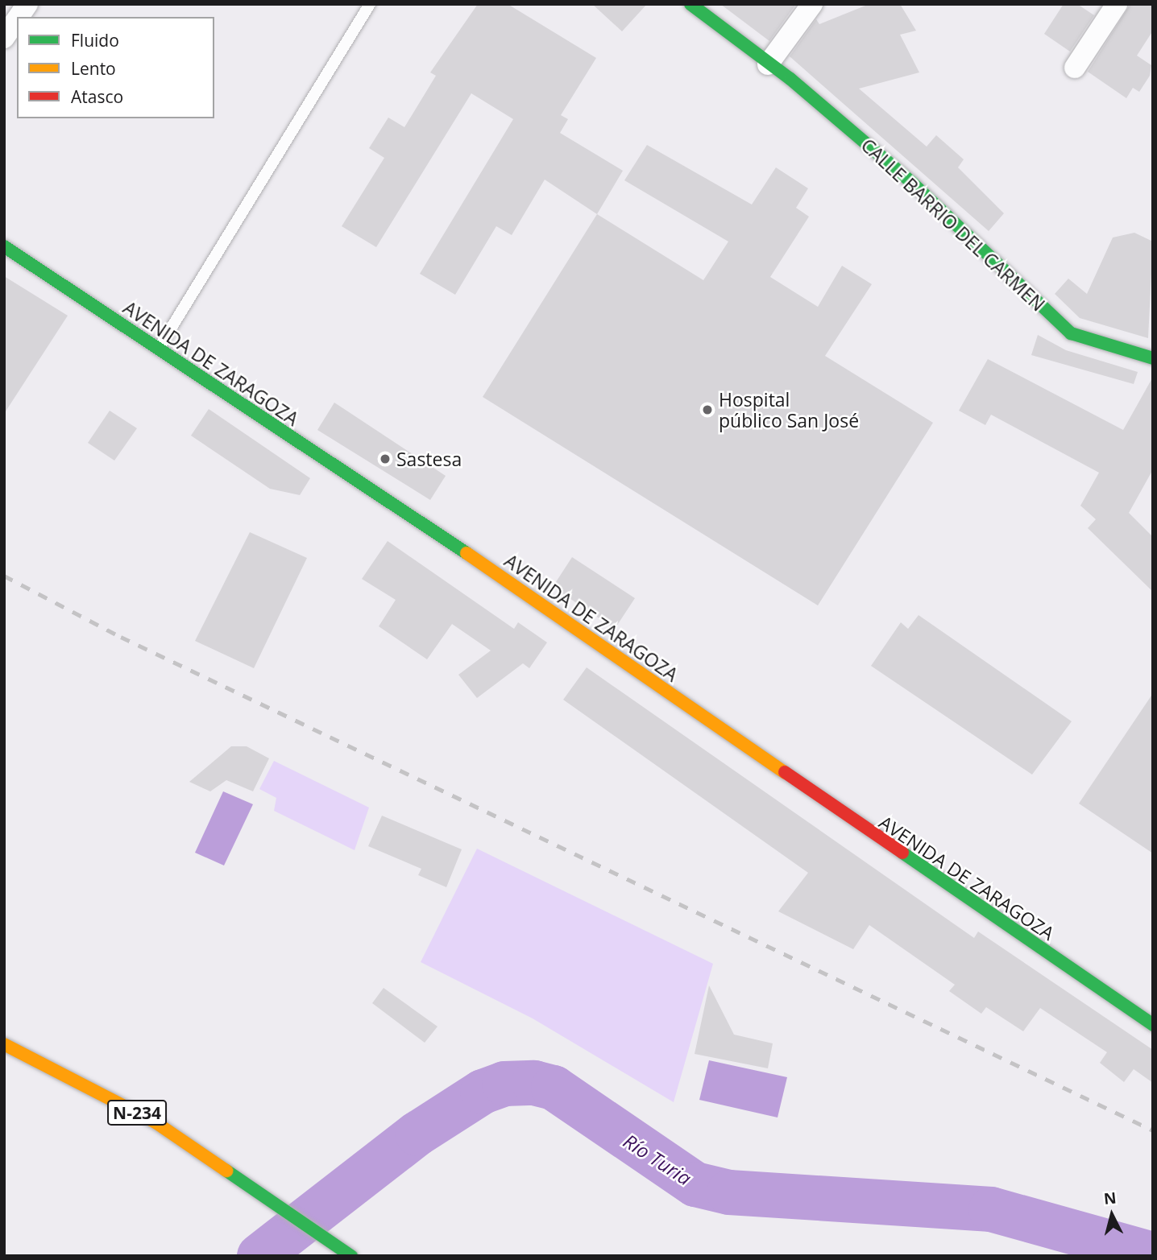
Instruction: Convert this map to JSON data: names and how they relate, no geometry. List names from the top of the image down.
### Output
{
  "streets": {
    "main road": ["CALLE BARRIO DEL CARMEN", "AVENIDA DE ZARAGOZA", "N-234"]
  },
  "water": ["Río Turia"],
  "places": ["Hospital público San José", "Sastesa"],
  "legend": ["Fluido", "Lento", "Atasco"],
  "north": "top"
}
